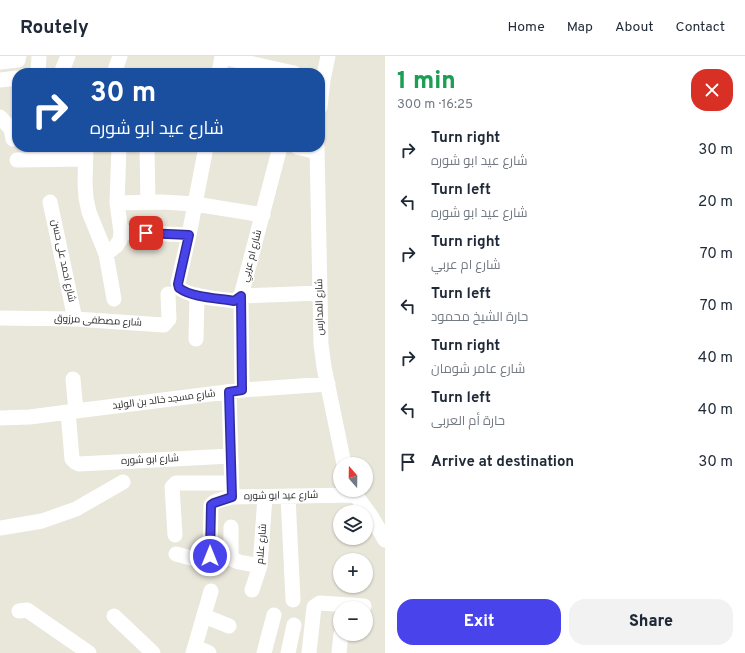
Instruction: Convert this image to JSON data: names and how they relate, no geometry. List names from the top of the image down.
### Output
{
  "streets": {
    "street": [
      "شارع ام عربي",
      "شارع احمد على حسن",
      "شارع المدارس",
      "شارع مصطفى مرزوق",
      "شارع مسجد خالد بن الوليد",
      "شارع ابو شوره",
      "شارع عيد ابو شوره",
      "شارع علام"
    ]
  },
  "crossings": [
    ["شارع ام عربي", "شارع مسجد خالد بن الوليد"],
    ["شارع ام عربي", "شارع عيد ابو شوره"],
    ["شارع احمد على حسن", "شارع مصطفى مرزوق"],
    ["شارع المدارس", "شارع مسجد خالد بن الوليد"],
    ["شارع مسجد خالد بن الوليد", "شارع ابو شوره"],
    ["شارع مسجد خالد بن الوليد", "شارع عيد ابو شوره"],
    ["شارع ابو شوره", "شارع عيد ابو شوره"],
    ["شارع عيد ابو شوره", "شارع علام"]
  ],
  "north": "top",
  "page": {
    "header": "Routely",
    "nav": [
      "Home",
      "Map",
      "About",
      "Contact"
    ],
    "heading": ["1 min", "300 m · 16:25"],
    "turn": ["30 m", "شارع عيد ابو شوره"],
    "list": [
      {
        "name": "Turn right",
        "note": "شارع عيد ابو شوره",
        "value": "30 m"
      },
      {
        "name": "Turn left",
        "note": "شارع عيد ابو شوره",
        "value": "20 m"
      },
      {
        "name": "Turn right",
        "note": "شارع ام عربي",
        "value": "70 m"
      },
      {
        "name": "Turn left",
        "note": "حارة الشيخ محمود",
        "value": "70 m"
      },
      {
        "name": "Turn right",
        "note": "شارع عامر شومان",
        "value": "40 m"
      },
      {
        "name": "Turn left",
        "note": "حارة أم العربى",
        "value": "40 m"
      },
      {
        "name": "Arrive at destination",
        "value": "30 m"
      }
    ],
    "map_buttons": ["+", "−"],
    "buttons": ["Exit", "Share"]
  }
}
